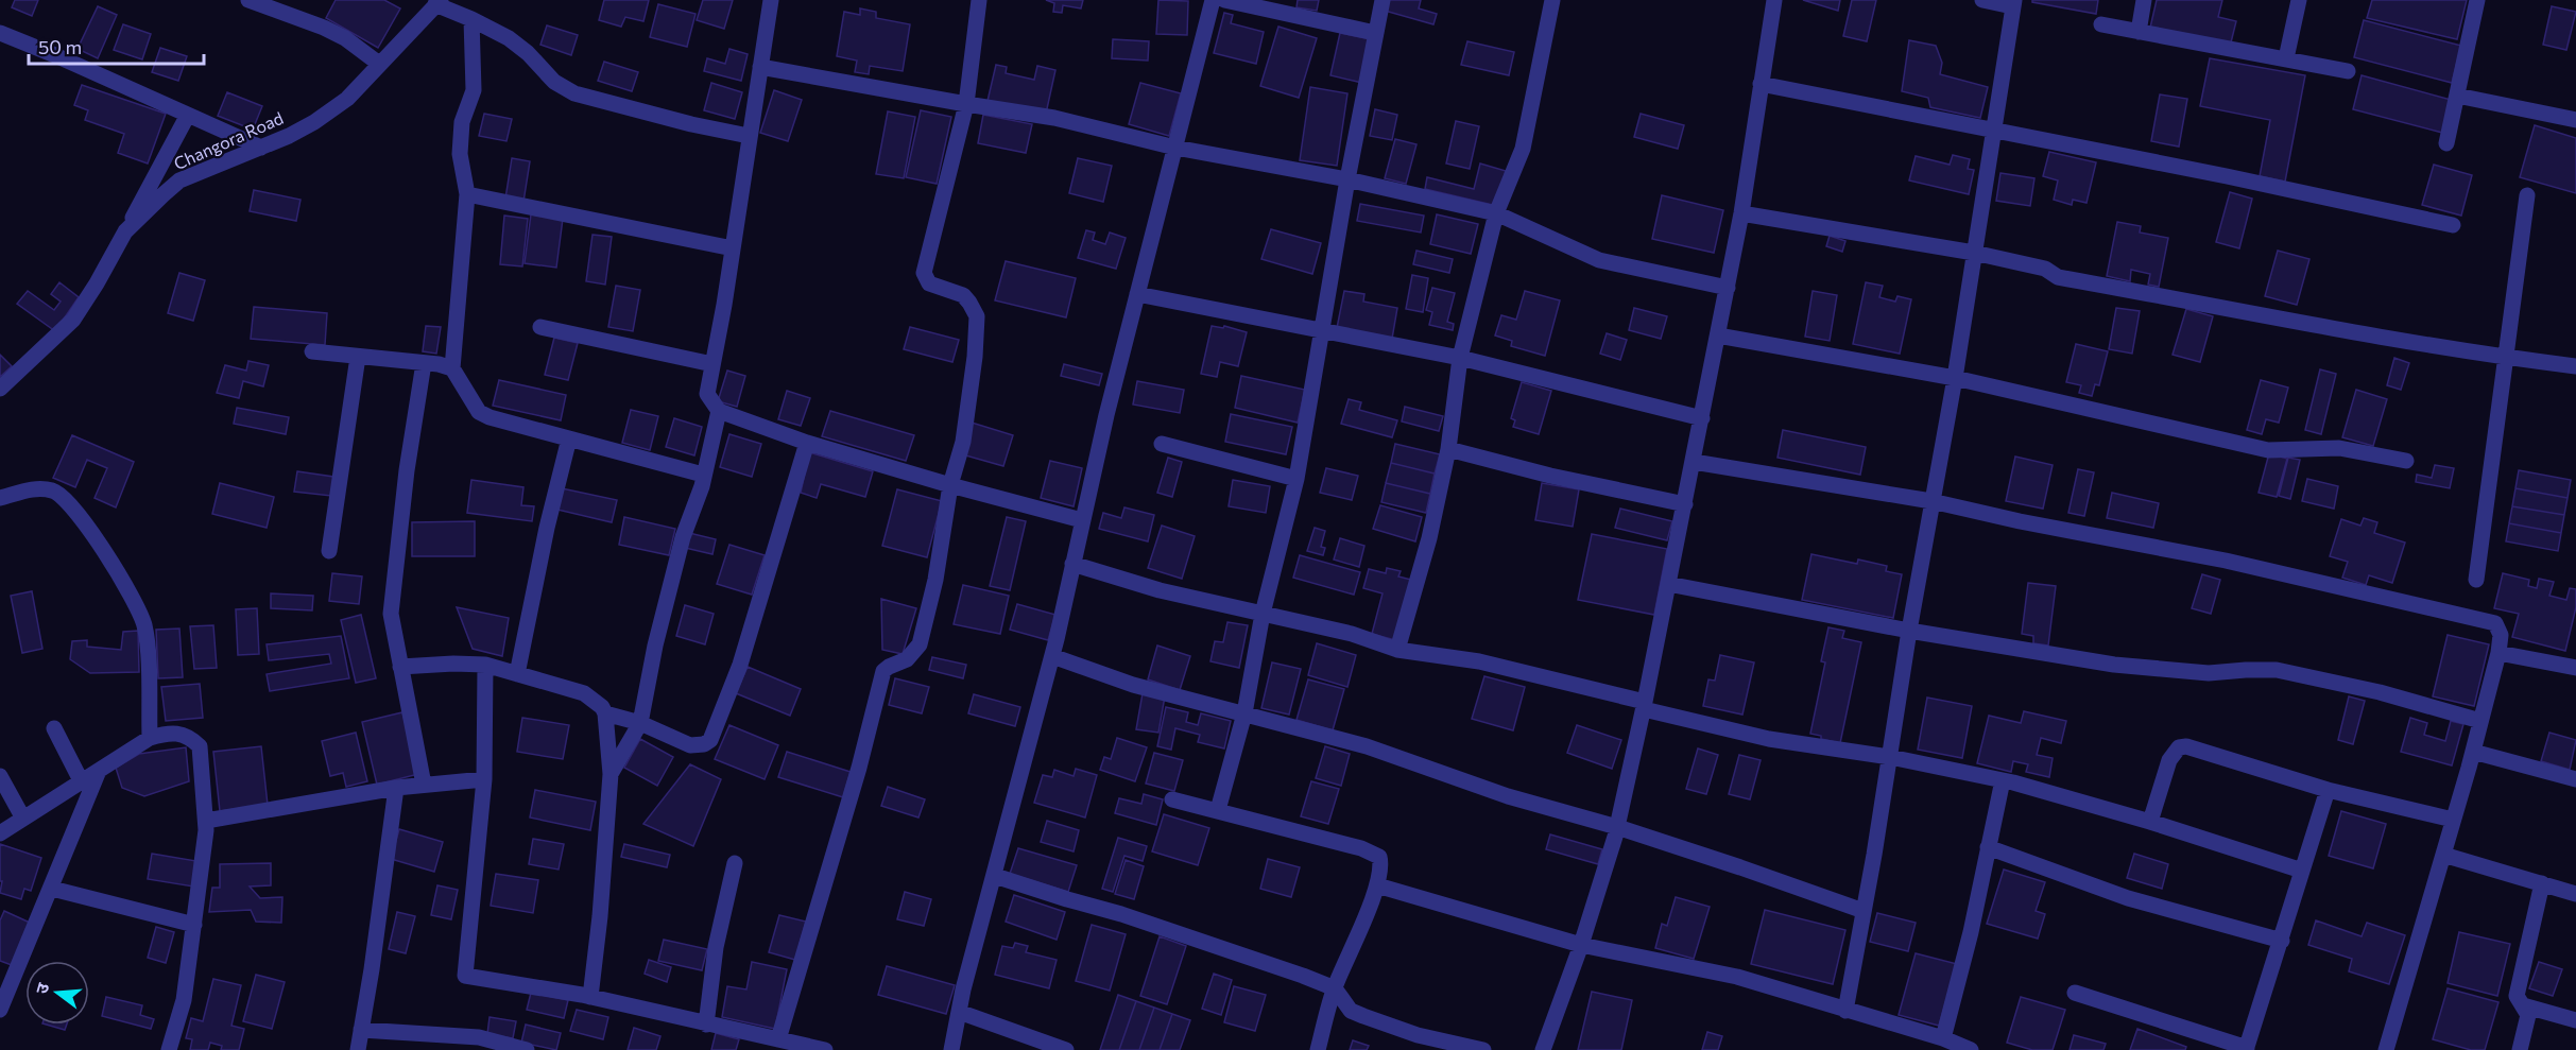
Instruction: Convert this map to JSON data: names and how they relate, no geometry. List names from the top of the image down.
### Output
{
  "streets": {
    "street": ["Changora Road"]
  },
  "scale_bar": "50 m",
  "north": "left"
}
